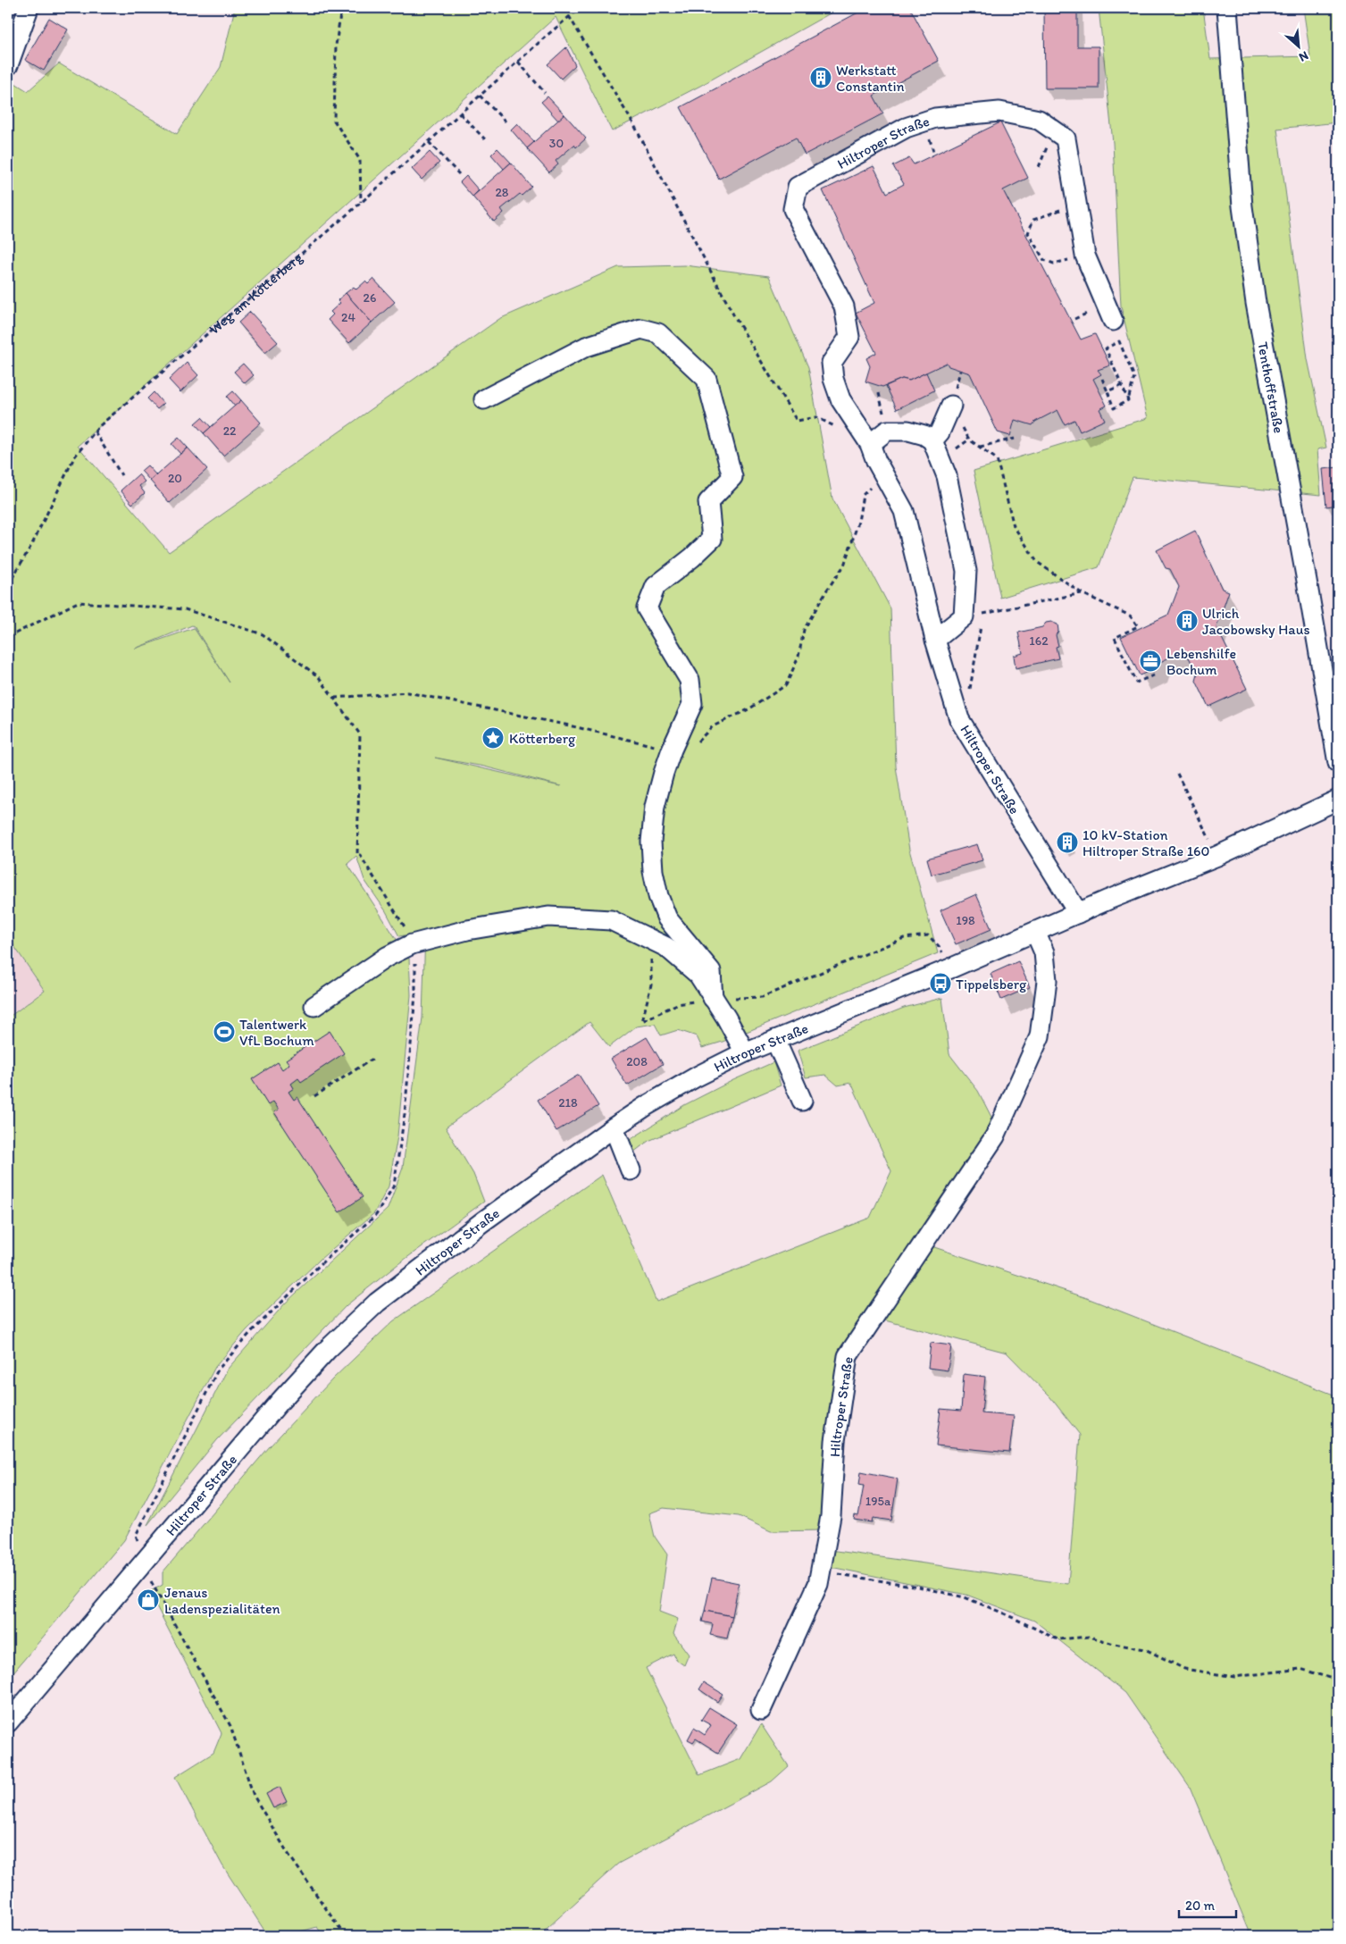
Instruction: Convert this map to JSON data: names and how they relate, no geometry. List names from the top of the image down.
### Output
{
  "streets": {
    "street": ["Hiltroper Straße", "Tenthoffstraße"],
    "path": ["Weg am Kötterberg"]
  },
  "places": {
    "building": ["Werkstatt Constantin", "Ulrich Jacobowsky Haus", "10 kV-Station Hiltroper Straße 160"],
    "office": ["Lebenshilfe Bochum"],
    "place": ["Kötterberg"],
    "bus stop": ["Tippelsberg"],
    "sports": ["Talentwerk VfL Bochum"],
    "shop": ["Jenaus Ladenspezialitäten"]
  },
  "house_numbers": [
    "30",
    "28",
    "26",
    "24",
    "22",
    "20",
    "162",
    "198",
    "208",
    "218",
    "195a"
  ],
  "scale_bar": "20 m",
  "north": "bottom right"
}
